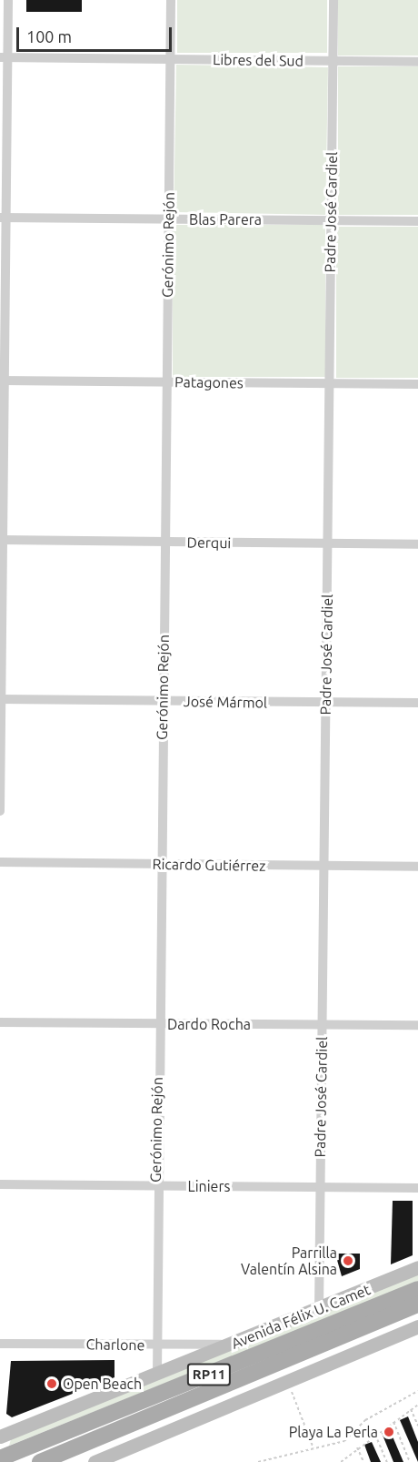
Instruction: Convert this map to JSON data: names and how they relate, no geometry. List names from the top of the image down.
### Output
{
  "streets": {
    "main road": ["Avenida Félix U. Camet", "RP11"],
    "street": [
      "Libres del Sud",
      "Padre José Cardiel",
      "Blas Parera",
      "Gerónimo Rejón",
      "Patagones",
      "Derqui",
      "José Mármol",
      "Ricardo Gutiérrez",
      "Dardo Rocha",
      "Liniers",
      "Charlone"
    ]
  },
  "crossings": [
    ["Libres del Sud", "Padre José Cardiel"],
    ["Libres del Sud", "Gerónimo Rejón"],
    ["Padre José Cardiel", "Blas Parera"],
    ["Padre José Cardiel", "Patagones"],
    ["Padre José Cardiel", "Derqui"],
    ["Padre José Cardiel", "José Mármol"],
    ["Padre José Cardiel", "Ricardo Gutiérrez"],
    ["Padre José Cardiel", "Dardo Rocha"],
    ["Padre José Cardiel", "Liniers"],
    ["Padre José Cardiel", "Avenida Félix U. Camet"],
    ["Blas Parera", "Gerónimo Rejón"],
    ["Gerónimo Rejón", "Patagones"],
    ["Gerónimo Rejón", "Derqui"],
    ["Gerónimo Rejón", "José Mármol"],
    ["Gerónimo Rejón", "Ricardo Gutiérrez"],
    ["Gerónimo Rejón", "Dardo Rocha"],
    ["Gerónimo Rejón", "Liniers"],
    ["Gerónimo Rejón", "Avenida Félix U. Camet"],
    ["Gerónimo Rejón", "Charlone"],
    ["Avenida Félix U. Camet", "Charlone"]
  ],
  "places": ["Parrilla Valentín Alsina", "Open Beach", "Playa La Perla"],
  "scale_bar": "100 m"
}
